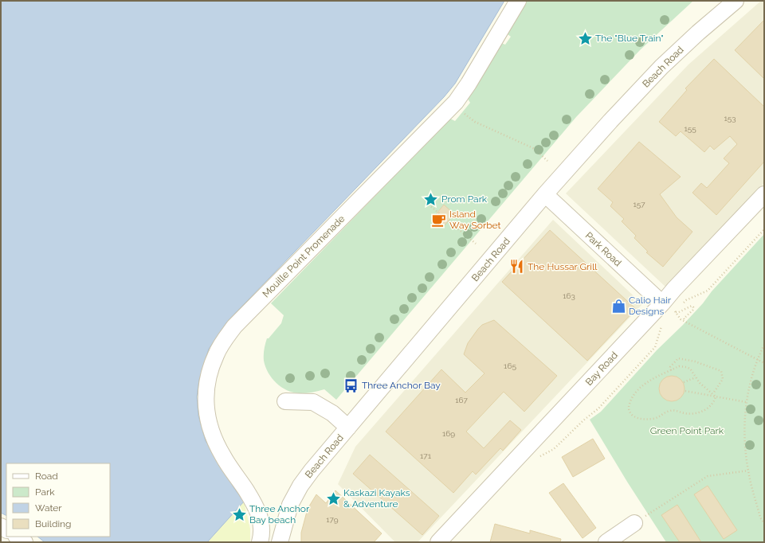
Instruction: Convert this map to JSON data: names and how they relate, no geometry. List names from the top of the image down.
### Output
{
  "streets": {
    "street": [
      "Beach Road",
      "Park Road",
      "Mouille Point Promenade",
      "Bay Road"
    ]
  },
  "crossings": [
    ["Beach Road", "Park Road"],
    ["Park Road", "Bay Road"]
  ],
  "parks": ["Green Point Park"],
  "places": {
    "place": [
      "The \"Blue Train\"",
      "Prom Park",
      "Kaskazi Kayaks & Adventure",
      "Three Anchor Bay beach"
    ],
    "cafe": ["Island Way Sorbet"],
    "restaurant": ["The Hussar Grill"],
    "shop": ["Calio Hair Designs"],
    "bus stop": ["Three Anchor Bay"]
  },
  "house_numbers": [
    "153",
    "155",
    "157",
    "163",
    "165",
    "167",
    "169",
    "171",
    "179"
  ],
  "legend": [
    "Road",
    "Park",
    "Water",
    "Building"
  ]
}
